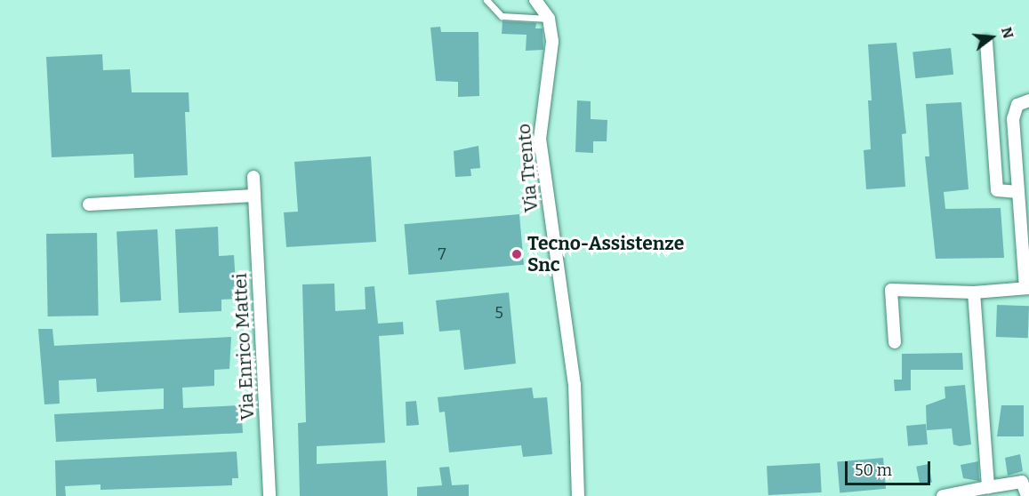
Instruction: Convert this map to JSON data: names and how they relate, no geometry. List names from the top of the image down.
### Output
{
  "streets": {
    "street": ["Via Trento", "Via Enrico Mattei"]
  },
  "places": ["Tecno-Assistenze Snc"],
  "house_numbers": ["7", "5"],
  "scale_bar": "50 m",
  "north": "right"
}
